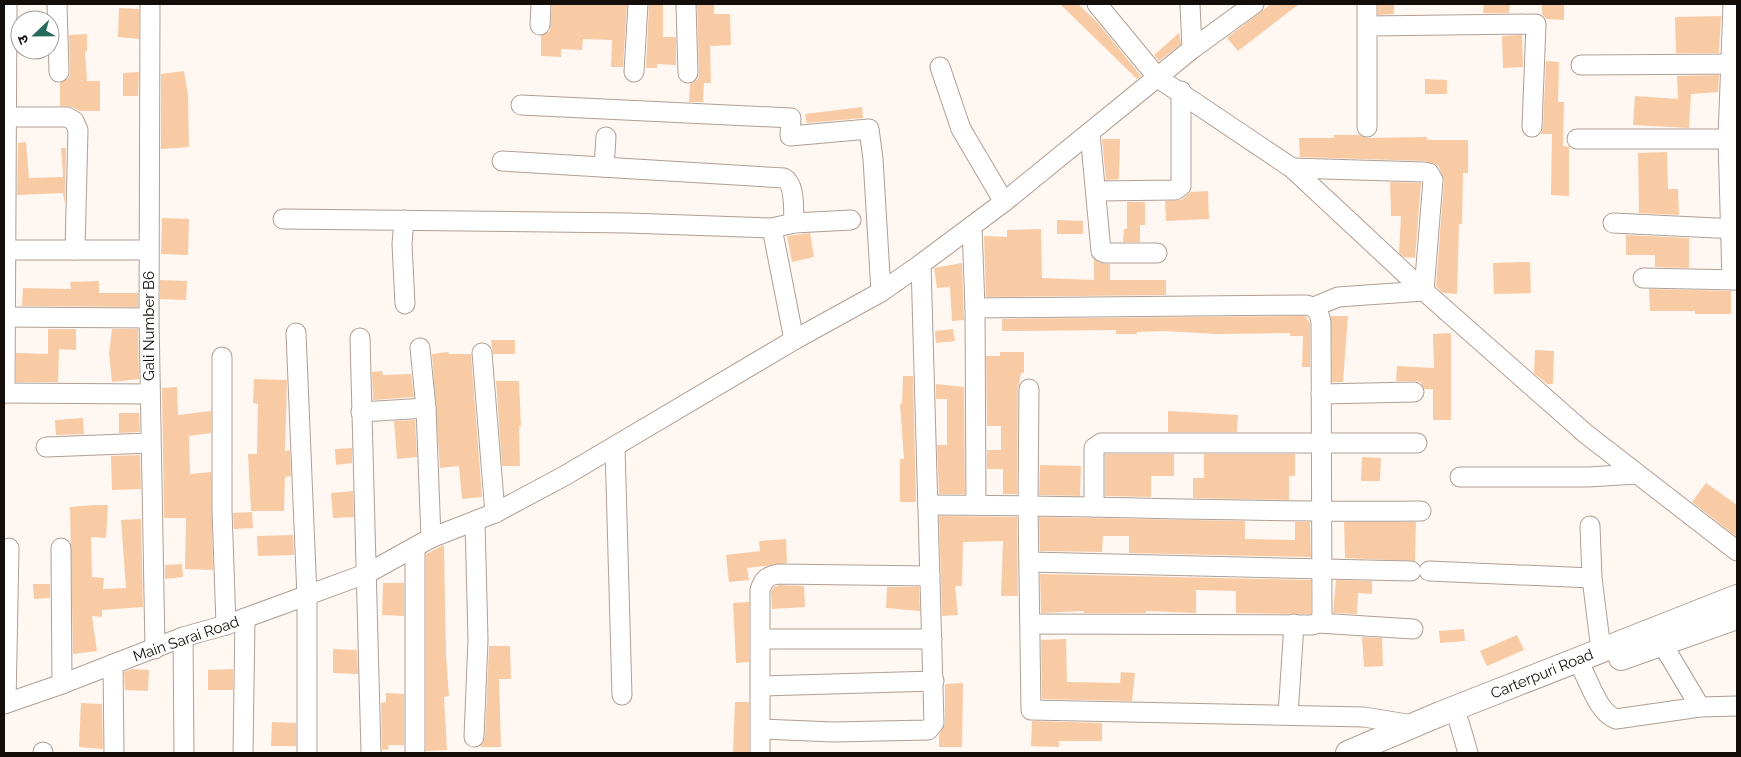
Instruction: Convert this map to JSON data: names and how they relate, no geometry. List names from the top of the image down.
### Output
{
  "streets": {
    "main road": ["Carterpuri Road"],
    "street": ["Gali Number B6", "Main Sarai Road"]
  },
  "crossings": [
    ["Gali Number B6", "Main Sarai Road"]
  ],
  "north": "left"
}
